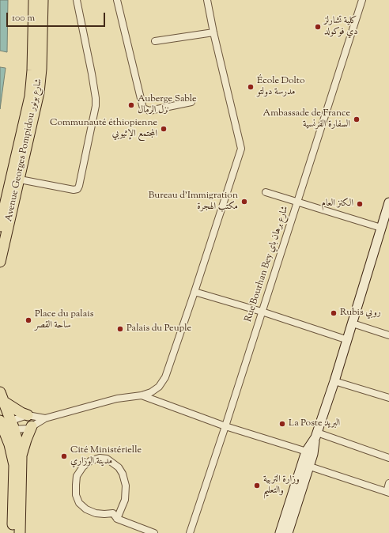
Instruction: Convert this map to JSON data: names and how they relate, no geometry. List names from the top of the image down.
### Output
{
  "streets": {
    "main road": ["Avenue Georges Pompidou شارع بونور"],
    "street": ["Rue Bourhan Bey شارع برهان باي"]
  },
  "places": [
    "كلية تشارلز دي فوكولد",
    "École Dolto مدرسة دولتو",
    "Auberge Sable نزل الرمال",
    "Ambassade de France السفارة الفرنسية",
    "Communauté éthiopienne المجتمع الإثيوبي",
    "Bureau d'Immigration مكتب الهجرة",
    "الكنز العام",
    "Rubis روبي",
    "Place du palais ساحة القصر",
    "Palais du Peuple",
    "La Poste البريد",
    "Cité Ministérielle مدينة الوزاري",
    "وزارة التربية والتعليم"
  ],
  "scale_bar": "100 m"
}
